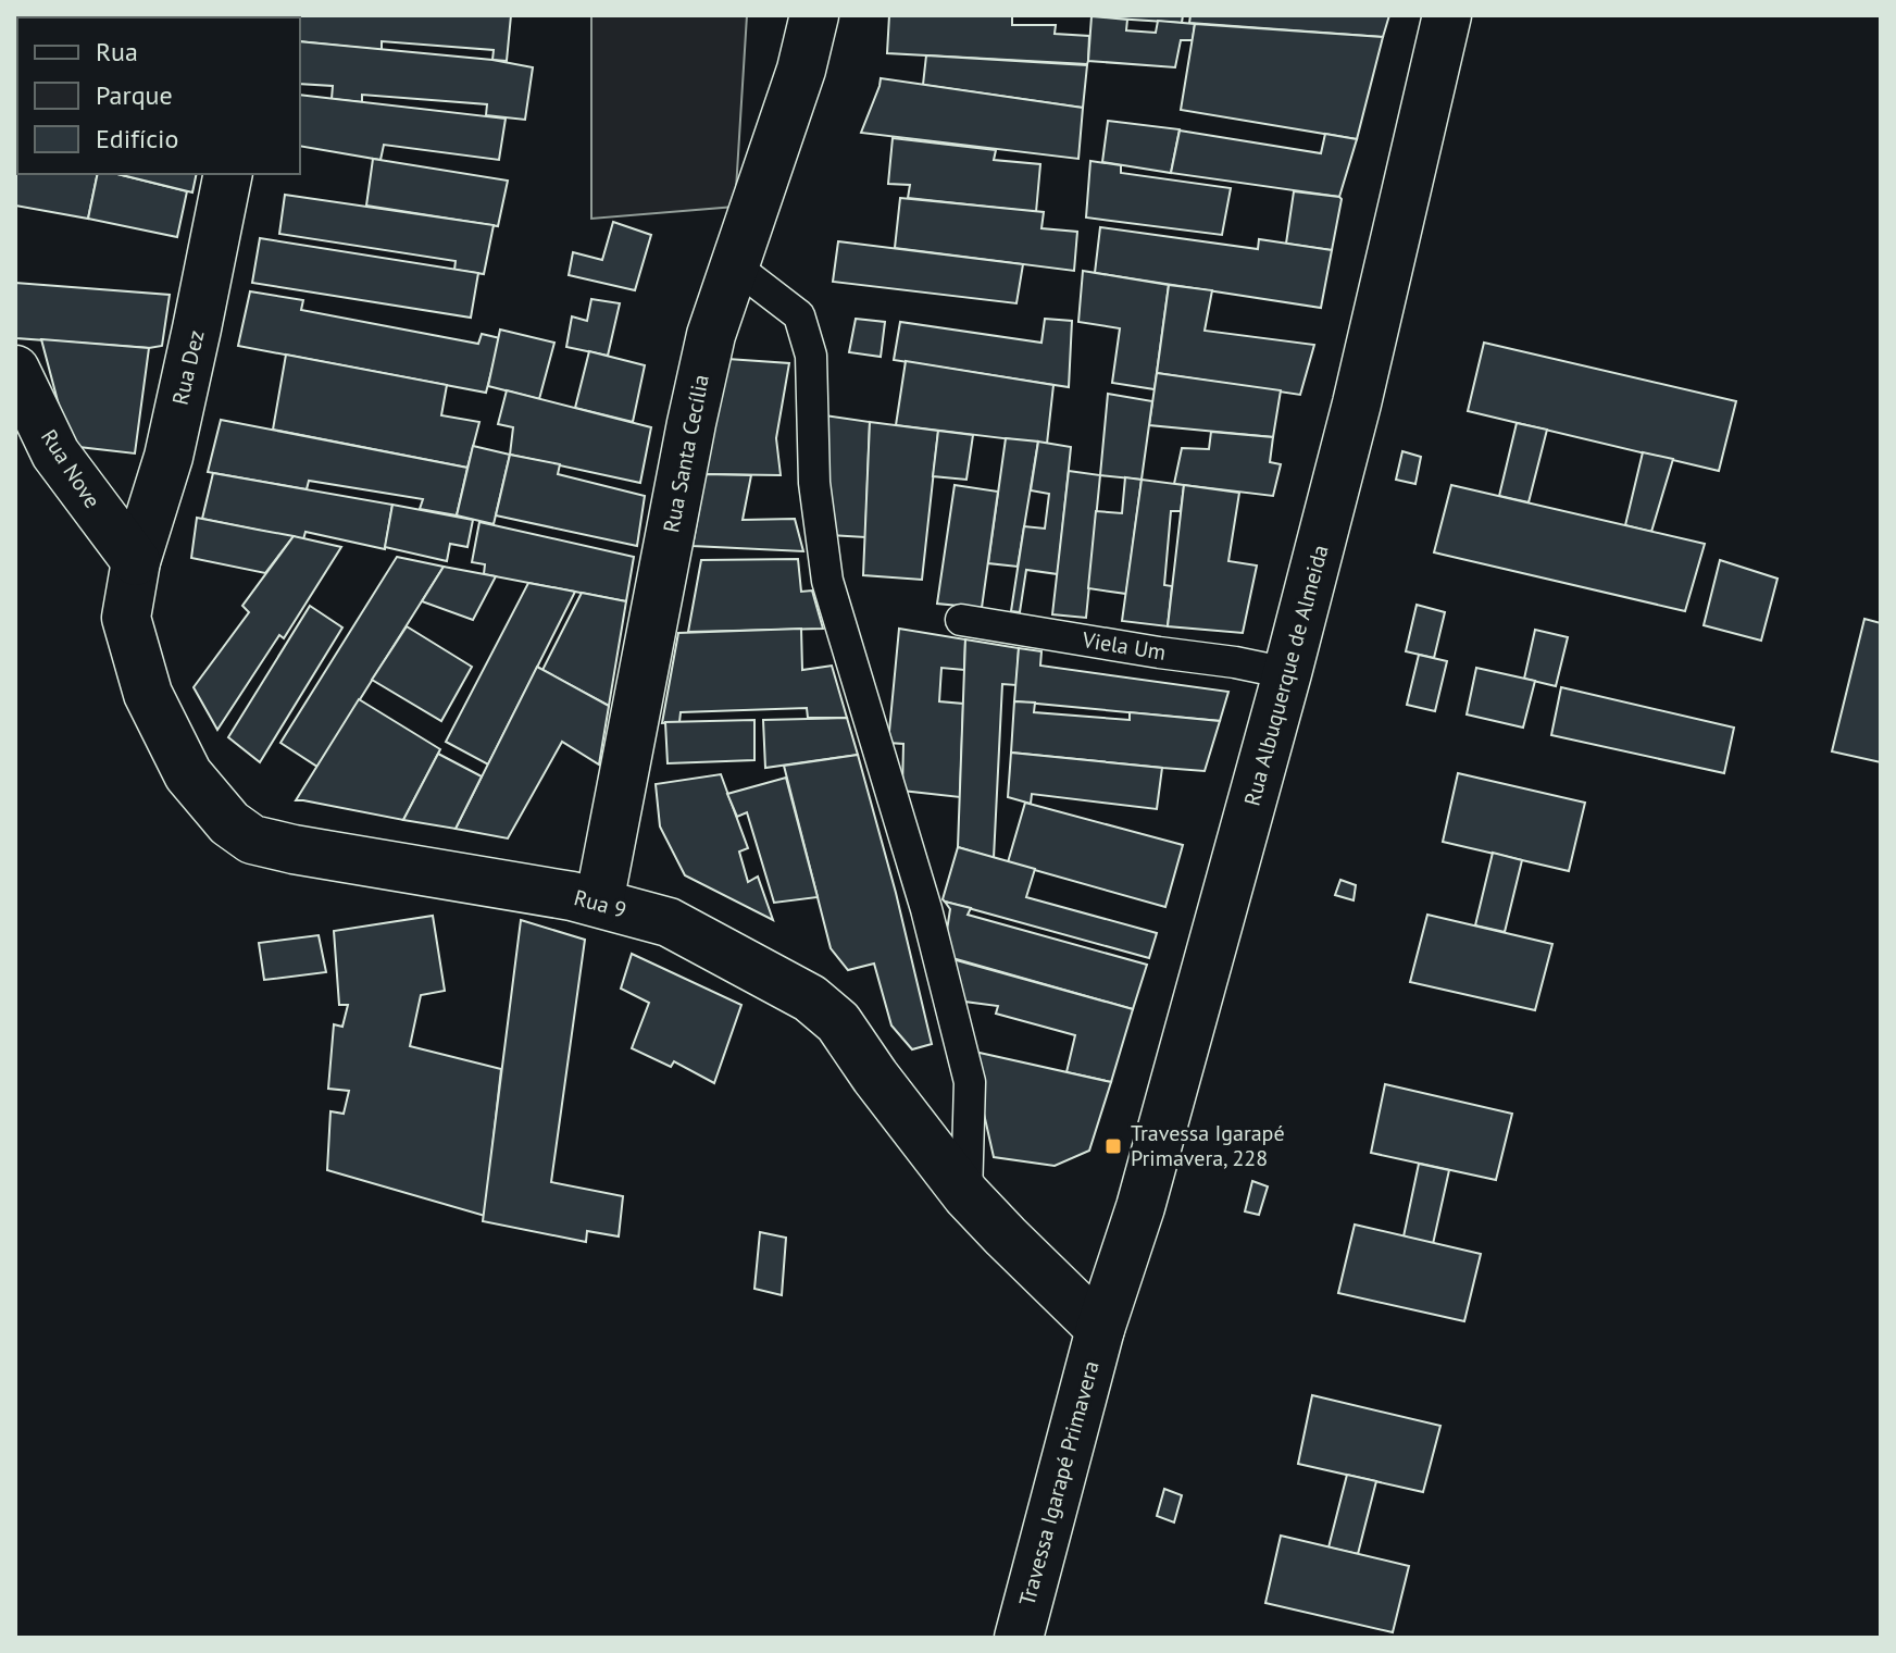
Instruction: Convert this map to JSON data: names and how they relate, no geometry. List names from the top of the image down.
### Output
{
  "streets": {
    "street": [
      "Rua Dez",
      "Rua Santa Cecília",
      "Rua Nove",
      "Rua Albuquerque de Almeida",
      "Rua 9",
      "Travessa Igarapé Primavera"
    ],
    "lane": ["Viela Um"]
  },
  "crossings": [
    ["Rua Dez", "Rua Nove"],
    ["Rua Dez", "Rua 9"],
    ["Rua Santa Cecília", "Rua 9"],
    ["Rua Nove", "Rua 9"],
    ["Viela Um", "Rua Albuquerque de Almeida"],
    ["Rua Albuquerque de Almeida", "Rua 9"],
    ["Rua Albuquerque de Almeida", "Travessa Igarapé Primavera"],
    ["Rua 9", "Travessa Igarapé Primavera"]
  ],
  "places": {
    "transit": ["Travessa Igarapé Primavera, 228"]
  },
  "legend": ["Rua", "Parque", "Edifício"]
}
